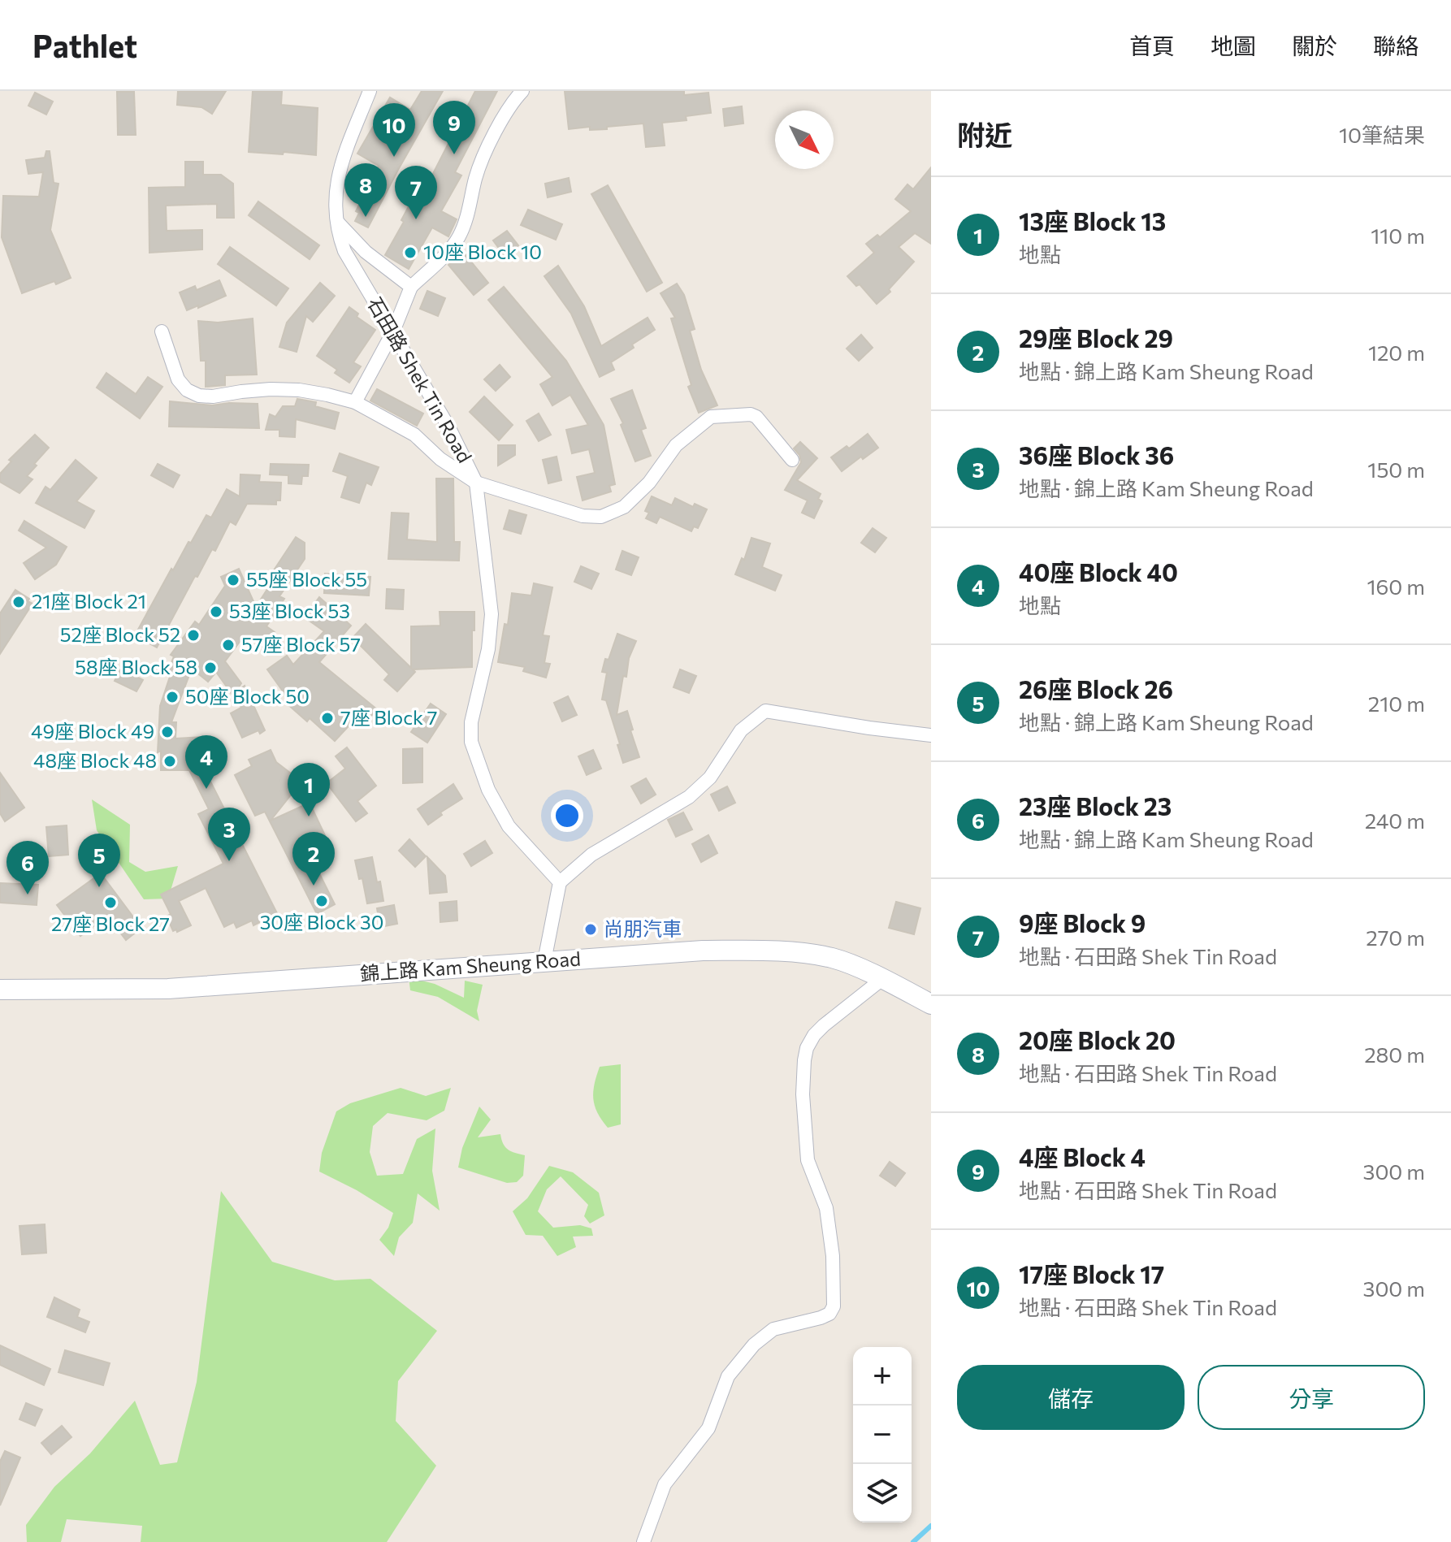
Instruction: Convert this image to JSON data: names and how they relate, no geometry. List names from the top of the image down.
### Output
{
  "streets": {
    "main road": ["錦上路 Kam Sheung Road"],
    "street": ["石田路 Shek Tin Road"]
  },
  "places": [
    "10座 Block 10",
    "55座 Block 55",
    "21座 Block 21",
    "53座 Block 53",
    "52座 Block 52",
    "57座 Block 57",
    "58座 Block 58",
    "50座 Block 50",
    "7座 Block 7",
    "49座 Block 49",
    "48座 Block 48",
    "30座 Block 30",
    "27座 Block 27",
    "尚朋汽車"
  ],
  "north": "bottom right",
  "page": {
    "header": "Pathlet",
    "nav": [
      "首頁",
      "地圖",
      "關於",
      "聯絡"
    ],
    "heading": ["附近", "10筆結果"],
    "pins": [
      "9",
      "10",
      "8",
      "7",
      "4",
      "1",
      "3",
      "2",
      "5",
      "6"
    ],
    "list": [
      {
        "mark": "1",
        "name": "13座 Block 13",
        "note": "地點",
        "value": "110 m"
      },
      {
        "mark": "2",
        "name": "29座 Block 29",
        "note": "地點 · 錦上路 Kam Sheung Road",
        "value": "120 m"
      },
      {
        "mark": "3",
        "name": "36座 Block 36",
        "note": "地點 · 錦上路 Kam Sheung Road",
        "value": "150 m"
      },
      {
        "mark": "4",
        "name": "40座 Block 40",
        "note": "地點",
        "value": "160 m"
      },
      {
        "mark": "5",
        "name": "26座 Block 26",
        "note": "地點 · 錦上路 Kam Sheung Road",
        "value": "210 m"
      },
      {
        "mark": "6",
        "name": "23座 Block 23",
        "note": "地點 · 錦上路 Kam Sheung Road",
        "value": "240 m"
      },
      {
        "mark": "7",
        "name": "9座 Block 9",
        "note": "地點 · 石田路 Shek Tin Road",
        "value": "270 m"
      },
      {
        "mark": "8",
        "name": "20座 Block 20",
        "note": "地點 · 石田路 Shek Tin Road",
        "value": "280 m"
      },
      {
        "mark": "9",
        "name": "4座 Block 4",
        "note": "地點 · 石田路 Shek Tin Road",
        "value": "300 m"
      },
      {
        "mark": "10",
        "name": "17座 Block 17",
        "note": "地點 · 石田路 Shek Tin Road",
        "value": "300 m"
      }
    ],
    "buttons": ["儲存", "分享"],
    "map_buttons": ["+", "−"]
  }
}
